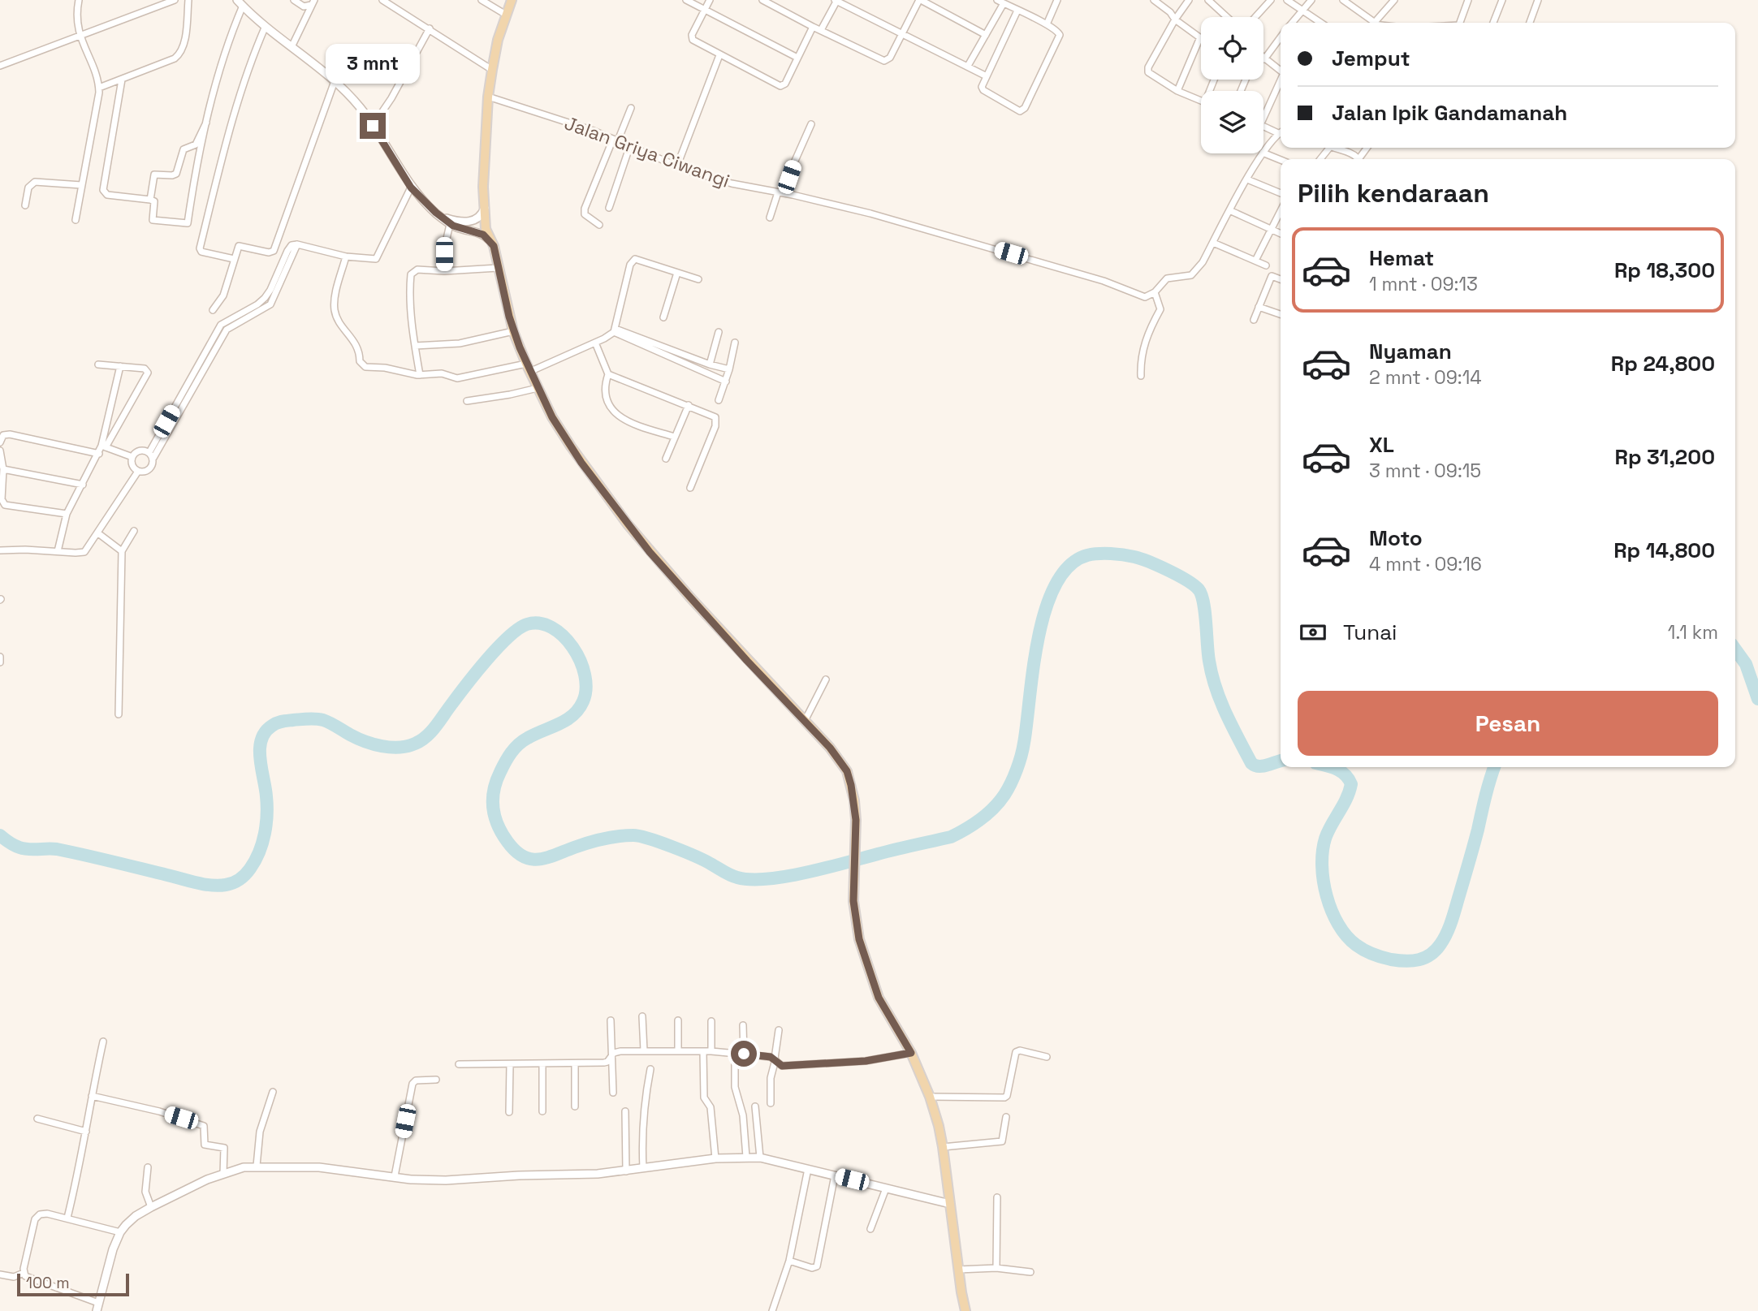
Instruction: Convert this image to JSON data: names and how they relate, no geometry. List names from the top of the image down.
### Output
{
  "streets": {
    "street": ["Jalan Griya Ciwangi"]
  },
  "scale_bar": "100 m",
  "page": {
    "banner": ["Jemput", "Jalan Ipik Gandamanah"],
    "bubble": "3 mnt",
    "heading": "Pilih kendaraan",
    "list": [
      {
        "name": "Hemat",
        "note": "1 mnt · 09:13",
        "value": "Rp 18,300"
      },
      {
        "name": "Nyaman",
        "note": "2 mnt · 09:14",
        "value": "Rp 24,800"
      },
      {
        "name": "XL",
        "note": "3 mnt · 09:15",
        "value": "Rp 31,200"
      },
      {
        "name": "Moto",
        "note": "4 mnt · 09:16",
        "value": "Rp 14,800"
      }
    ],
    "pay": ["Tunai", "1.1 km"],
    "buttons": "Pesan",
    "scale": "100 m"
  }
}
